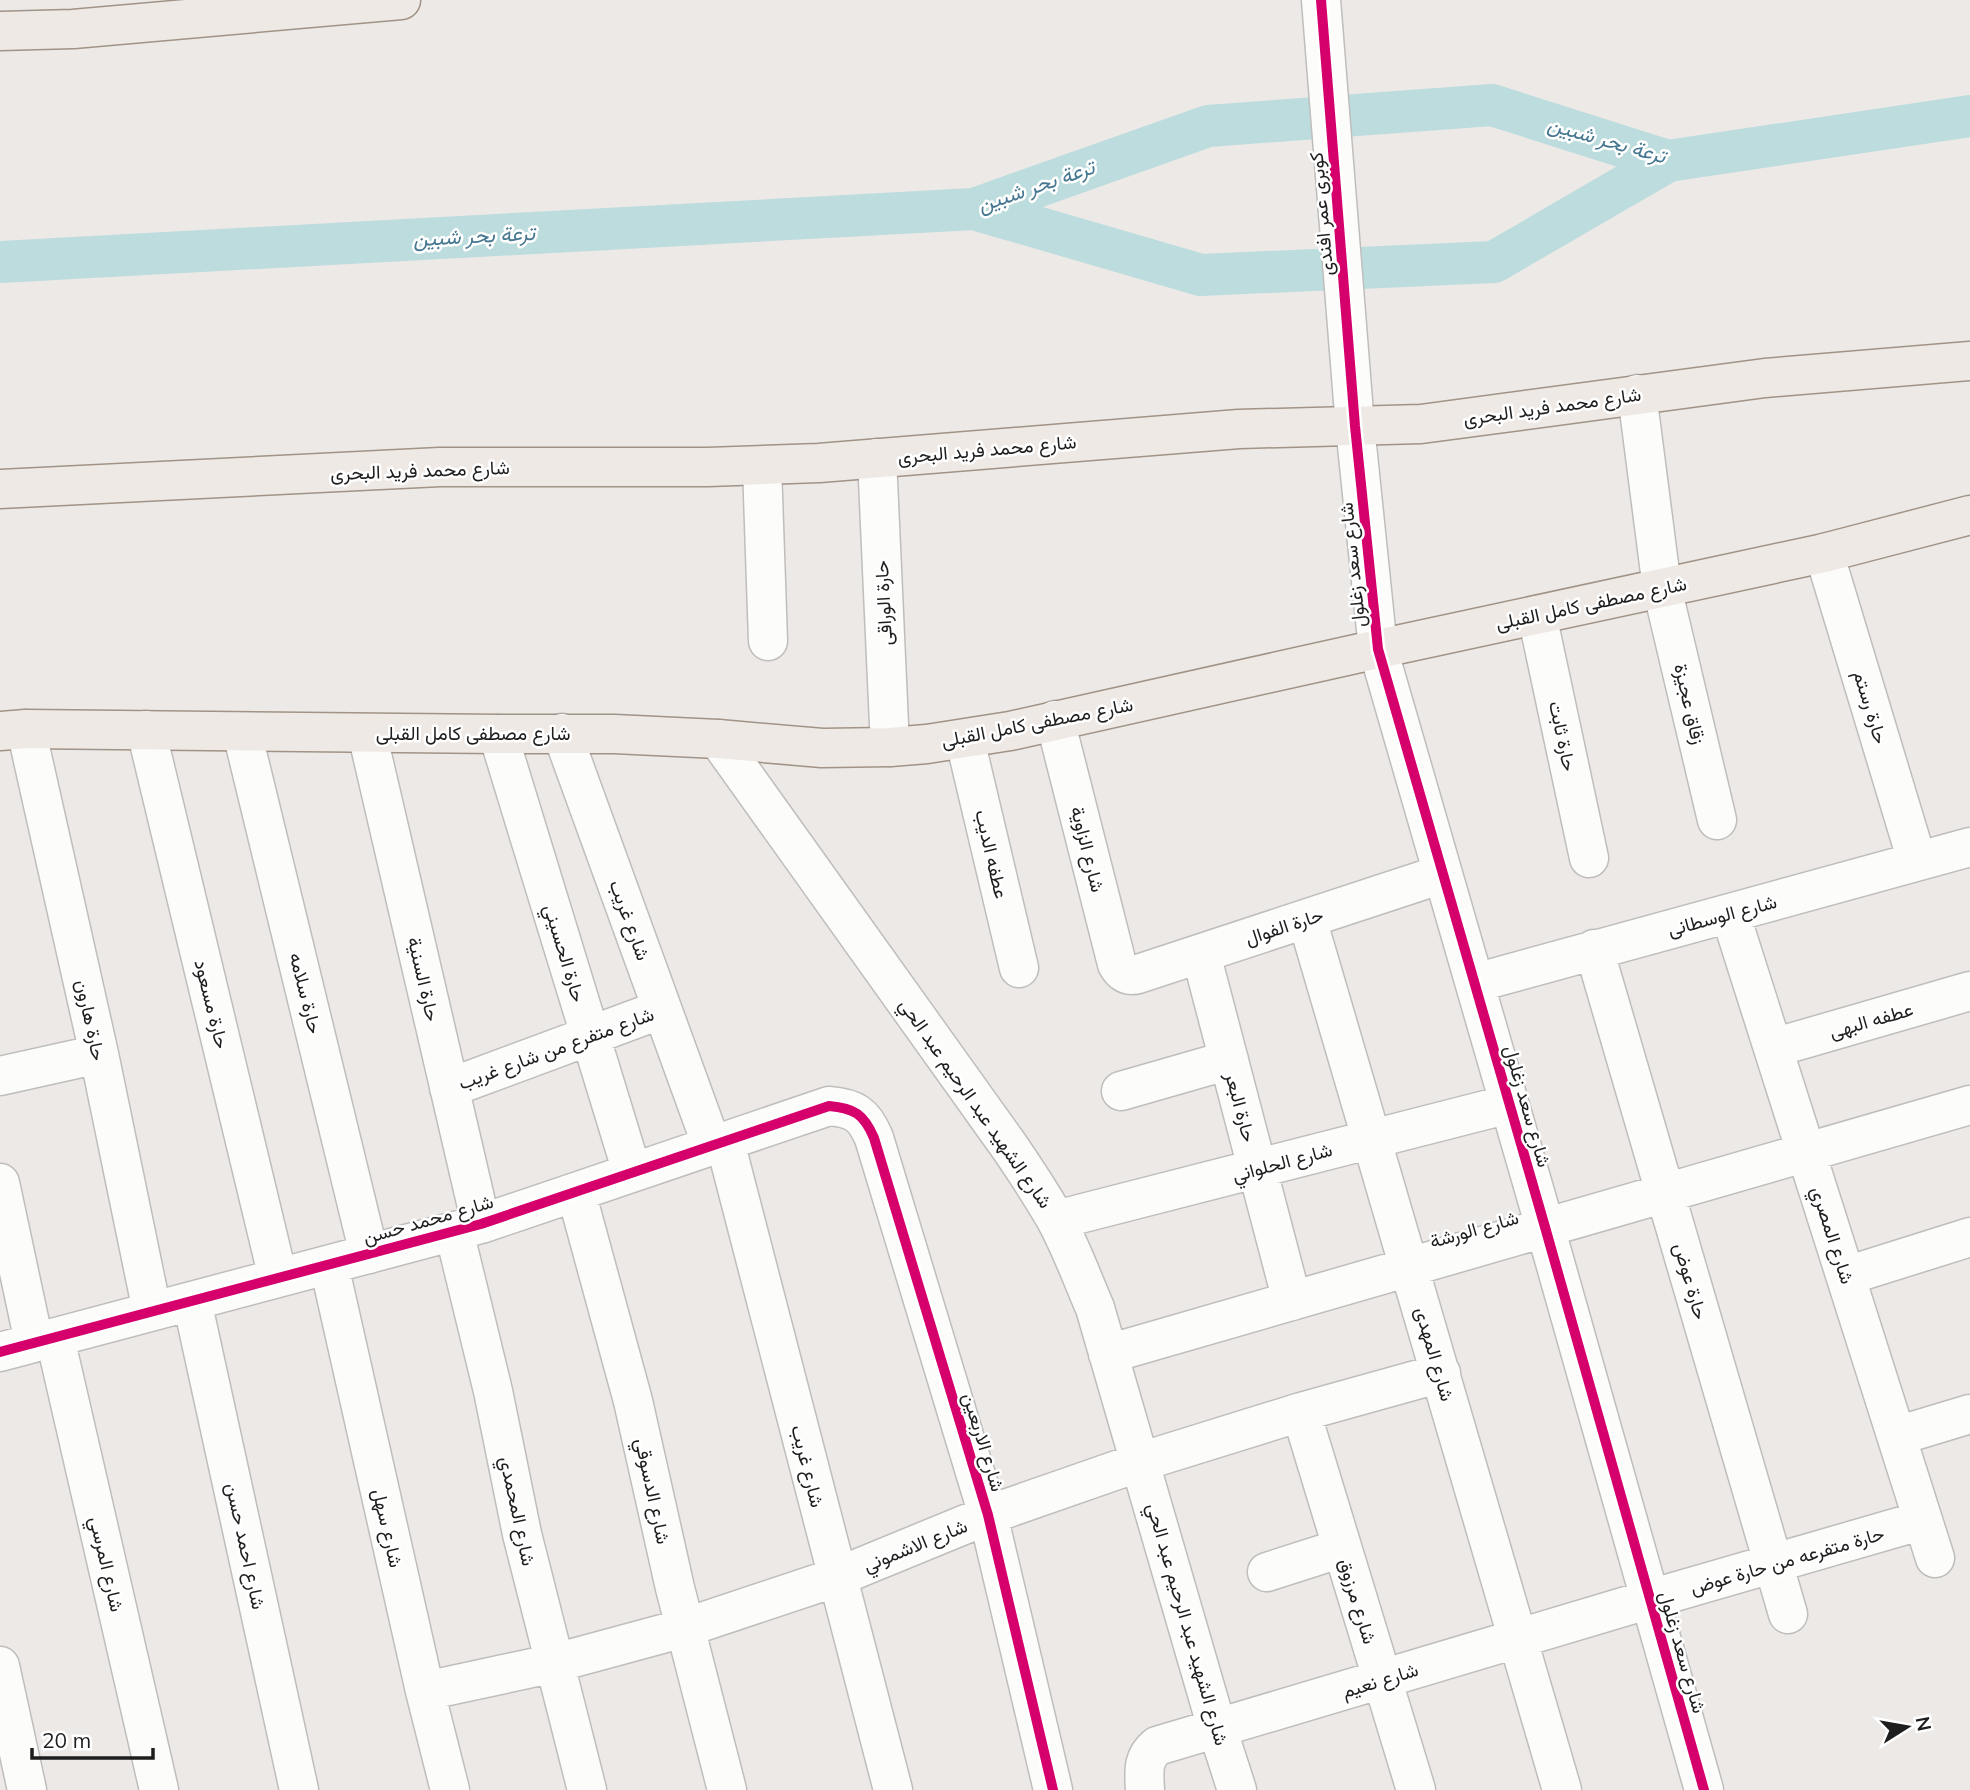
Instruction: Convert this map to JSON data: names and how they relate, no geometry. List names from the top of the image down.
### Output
{
  "streets": {
    "main road": ["شارع محمد فريد البحرى", "شارع مصطفى كامل القبلى"],
    "street": [
      "كوبرى عمر افندى",
      "شارع سعد زغلول",
      "حارة الوراقى",
      "زقاق عجيزة",
      "حارة رستم",
      "حارة ثابت",
      "شارع الزاوية",
      "عطفه الديب",
      "شارع الوسطانى",
      "شارع غريب",
      "حارة الفوال",
      "حارة الحسيني",
      "حارة السنية",
      "حارة سلامه",
      "حارة مسعود",
      "حارة هارون",
      "عطفه البهى",
      "شارع متفرع من شارع غريب",
      "شارع الشهيد عبد الرحيم عبد الحي",
      "حارة البعر",
      "شارع الحلواني",
      "شارع محمد حسن",
      "شارع الورشة",
      "شارع المصري",
      "حارة عوض",
      "شارع المهدى",
      "شارع الاربعين",
      "شارع الدسوقي",
      "شارع المحمدي",
      "شارع سهل",
      "شارع الاشموني",
      "شارع احمد حسن",
      "حارة متفرعه من حارة عوض",
      "شارع المرسي",
      "شارع مرزوق",
      "شارع نعيم"
    ]
  },
  "crossings": [
    ["كوبرى عمر افندى", "شارع محمد فريد البحرى"],
    ["كوبرى عمر افندى", "شارع سعد زغلول"],
    ["شارع محمد فريد البحرى", "شارع سعد زغلول"],
    ["شارع محمد فريد البحرى", "حارة الوراقى"],
    ["شارع محمد فريد البحرى", "زقاق عجيزة"],
    ["شارع سعد زغلول", "شارع مصطفى كامل القبلى"],
    ["شارع سعد زغلول", "شارع الوسطانى"],
    ["شارع سعد زغلول", "حارة الفوال"],
    ["شارع سعد زغلول", "شارع الحلواني"],
    ["شارع سعد زغلول", "شارع الورشة"],
    ["شارع سعد زغلول", "حارة متفرعه من حارة عوض"],
    ["شارع سعد زغلول", "شارع نعيم"],
    ["حارة الوراقى", "شارع مصطفى كامل القبلى"],
    ["شارع مصطفى كامل القبلى", "زقاق عجيزة"],
    ["شارع مصطفى كامل القبلى", "حارة رستم"],
    ["شارع مصطفى كامل القبلى", "حارة ثابت"],
    ["شارع مصطفى كامل القبلى", "شارع الزاوية"],
    ["شارع مصطفى كامل القبلى", "عطفه الديب"],
    ["شارع مصطفى كامل القبلى", "شارع غريب"],
    ["شارع مصطفى كامل القبلى", "حارة الحسيني"],
    ["شارع مصطفى كامل القبلى", "حارة السنية"],
    ["شارع مصطفى كامل القبلى", "حارة سلامه"],
    ["شارع مصطفى كامل القبلى", "حارة مسعود"],
    ["شارع مصطفى كامل القبلى", "حارة هارون"],
    ["شارع مصطفى كامل القبلى", "شارع الشهيد عبد الرحيم عبد الحي"],
    ["حارة رستم", "شارع الوسطانى"],
    ["شارع الزاوية", "حارة الفوال"],
    ["شارع الوسطانى", "شارع المصري"],
    ["شارع الوسطانى", "حارة عوض"],
    ["شارع غريب", "شارع متفرع من شارع غريب"],
    ["شارع غريب", "شارع محمد حسن"],
    ["شارع غريب", "شارع الاشموني"],
    ["حارة الفوال", "حارة البعر"],
    ["حارة الفوال", "شارع المهدى"],
    ["حارة الحسيني", "شارع متفرع من شارع غريب"],
    ["حارة الحسيني", "شارع محمد حسن"],
    ["حارة السنية", "شارع متفرع من شارع غريب"],
    ["حارة السنية", "شارع محمد حسن"],
    ["حارة السنية", "شارع المحمدي"],
    ["حارة سلامه", "شارع محمد حسن"],
    ["حارة مسعود", "شارع محمد حسن"],
    ["حارة هارون", "شارع محمد حسن"],
    ["عطفه البهى", "شارع المصري"],
    ["شارع الشهيد عبد الرحيم عبد الحي", "شارع الحلواني"],
    ["شارع الشهيد عبد الرحيم عبد الحي", "شارع الورشة"],
    ["شارع الشهيد عبد الرحيم عبد الحي", "شارع الاشموني"],
    ["شارع الشهيد عبد الرحيم عبد الحي", "شارع نعيم"],
    ["حارة البعر", "شارع الحلواني"],
    ["حارة البعر", "شارع الورشة"],
    ["شارع الحلواني", "شارع المهدى"],
    ["شارع محمد حسن", "شارع الاربعين"],
    ["شارع محمد حسن", "شارع الدسوقي"],
    ["شارع محمد حسن", "شارع المحمدي"],
    ["شارع محمد حسن", "شارع سهل"],
    ["شارع محمد حسن", "شارع احمد حسن"],
    ["شارع محمد حسن", "شارع المرسي"],
    ["شارع الورشة", "شارع المصري"],
    ["شارع الورشة", "حارة عوض"],
    ["شارع الورشة", "شارع المهدى"],
    ["شارع المصري", "حارة متفرعه من حارة عوض"],
    ["حارة عوض", "حارة متفرعه من حارة عوض"],
    ["شارع المهدى", "شارع الاشموني"],
    ["شارع المهدى", "شارع نعيم"],
    ["شارع الاربعين", "شارع الاشموني"],
    ["شارع الدسوقي", "شارع الاشموني"],
    ["شارع المحمدي", "شارع الاشموني"],
    ["شارع سهل", "شارع الاشموني"],
    ["شارع الاشموني", "شارع مرزوق"],
    ["حارة متفرعه من حارة عوض", "شارع نعيم"],
    ["شارع مرزوق", "شارع نعيم"]
  ],
  "water": ["ترعة بحر شبين"],
  "scale_bar": "20 m",
  "north": "right"
}
